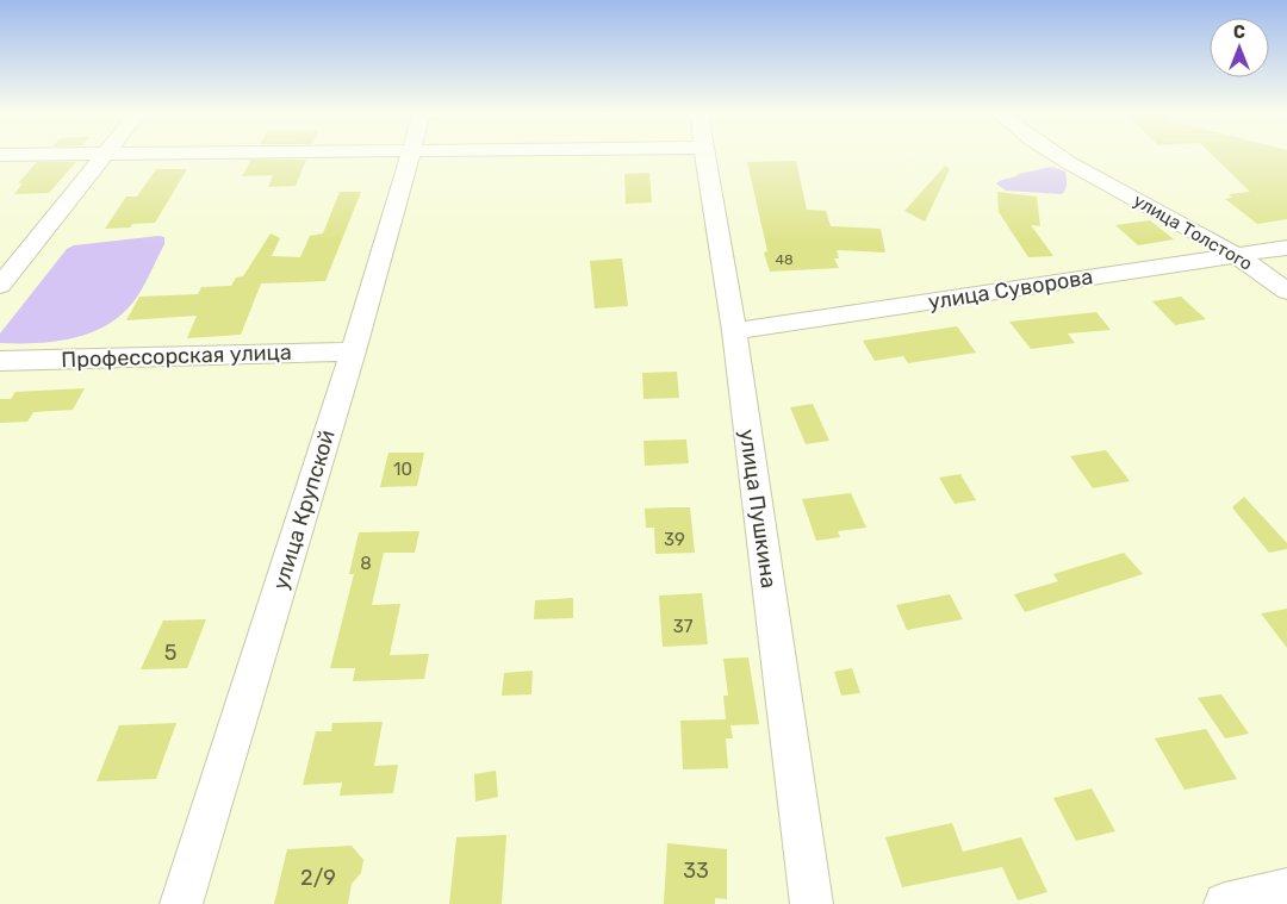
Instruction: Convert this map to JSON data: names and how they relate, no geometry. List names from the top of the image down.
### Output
{
  "streets": {
    "street": [
      "улица Толстого",
      "улица Суворова",
      "Профессорская улица",
      "улица Пушкина",
      "улица Крупской"
    ]
  },
  "crossings": [
    ["улица Толстого", "улица Суворова"],
    ["улица Суворова", "улица Пушкина"],
    ["Профессорская улица", "улица Крупской"]
  ],
  "house_numbers": [
    "48",
    "10",
    "39",
    "8",
    "37",
    "5",
    "33",
    "2/9"
  ],
  "north": "top"
}
